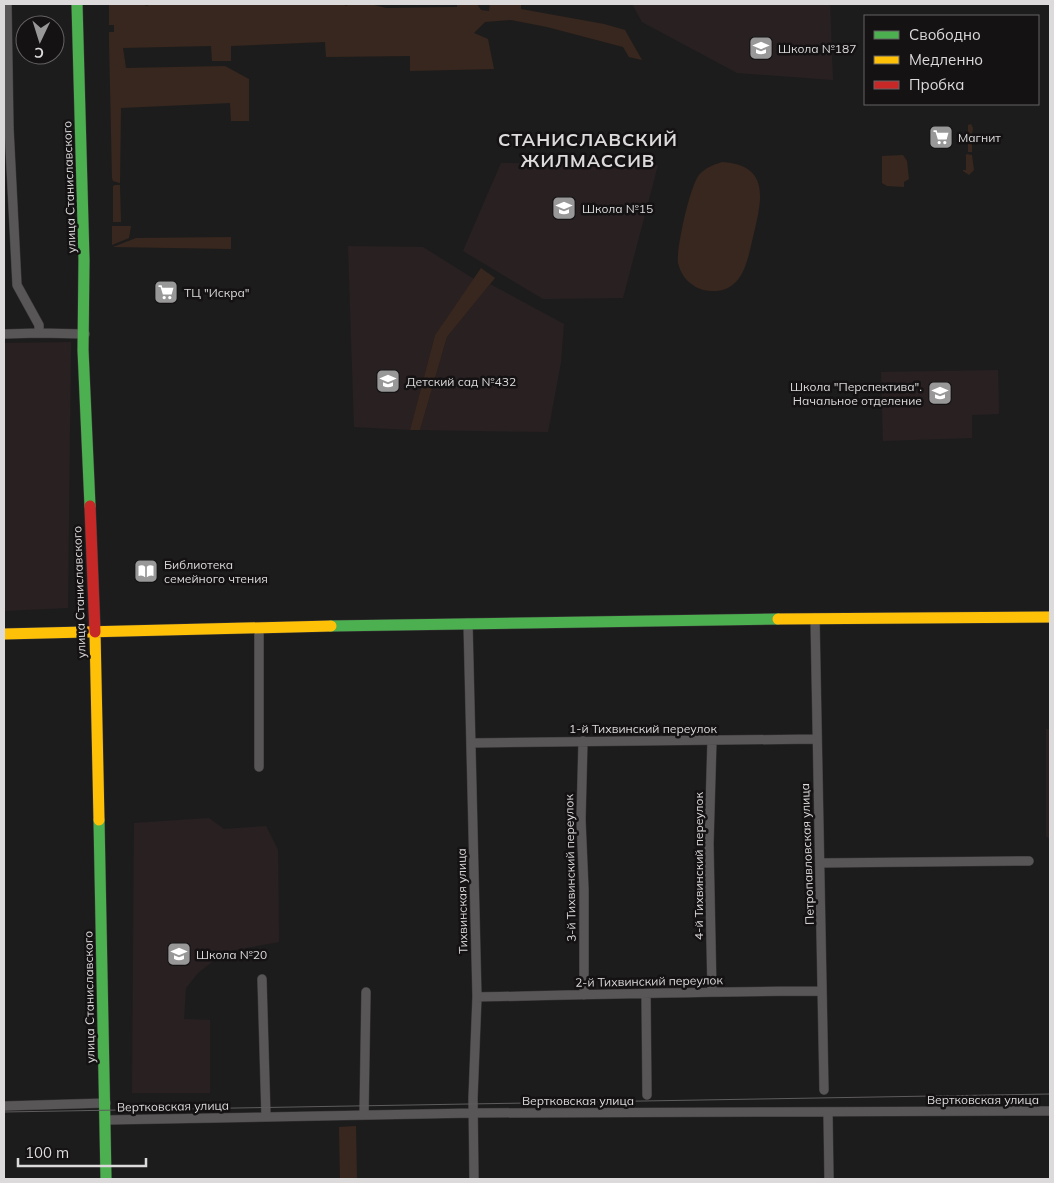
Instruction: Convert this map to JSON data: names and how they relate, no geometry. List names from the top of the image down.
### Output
{
  "streets": {
    "main road": ["улица Станиславского"],
    "street": [
      "1-й Тихвинский переулок",
      "Петропавловская улица",
      "4-й Тихвинский переулок",
      "3-й Тихвинский переулок",
      "Тихвинская улица",
      "2-й Тихвинский переулок",
      "Вертковская улица"
    ]
  },
  "crossings": [
    ["улица Станиславского", "Вертковская улица"],
    ["1-й Тихвинский переулок", "Петропавловская улица"],
    ["1-й Тихвинский переулок", "4-й Тихвинский переулок"],
    ["1-й Тихвинский переулок", "3-й Тихвинский переулок"],
    ["1-й Тихвинский переулок", "Тихвинская улица"],
    ["Петропавловская улица", "2-й Тихвинский переулок"],
    ["4-й Тихвинский переулок", "2-й Тихвинский переулок"],
    ["3-й Тихвинский переулок", "2-й Тихвинский переулок"],
    ["Тихвинская улица", "2-й Тихвинский переулок"],
    ["Тихвинская улица", "Вертковская улица"]
  ],
  "districts": ["СТАНИСЛАВСКИЙ ЖИЛМАССИВ"],
  "places": {
    "school or university": [
      "Школа №187",
      "Школа №15",
      "Детский сад №432",
      "Школа \"Перспектива\". Начальное отделение",
      "Школа №20"
    ],
    "supermarket": ["Магнит", "ТЦ \"Искра\""],
    "library": ["Библиотека семейного чтения"]
  },
  "legend": ["Свободно", "Медленно", "Пробка"],
  "scale_bar": "100 m",
  "north": "bottom"
}
